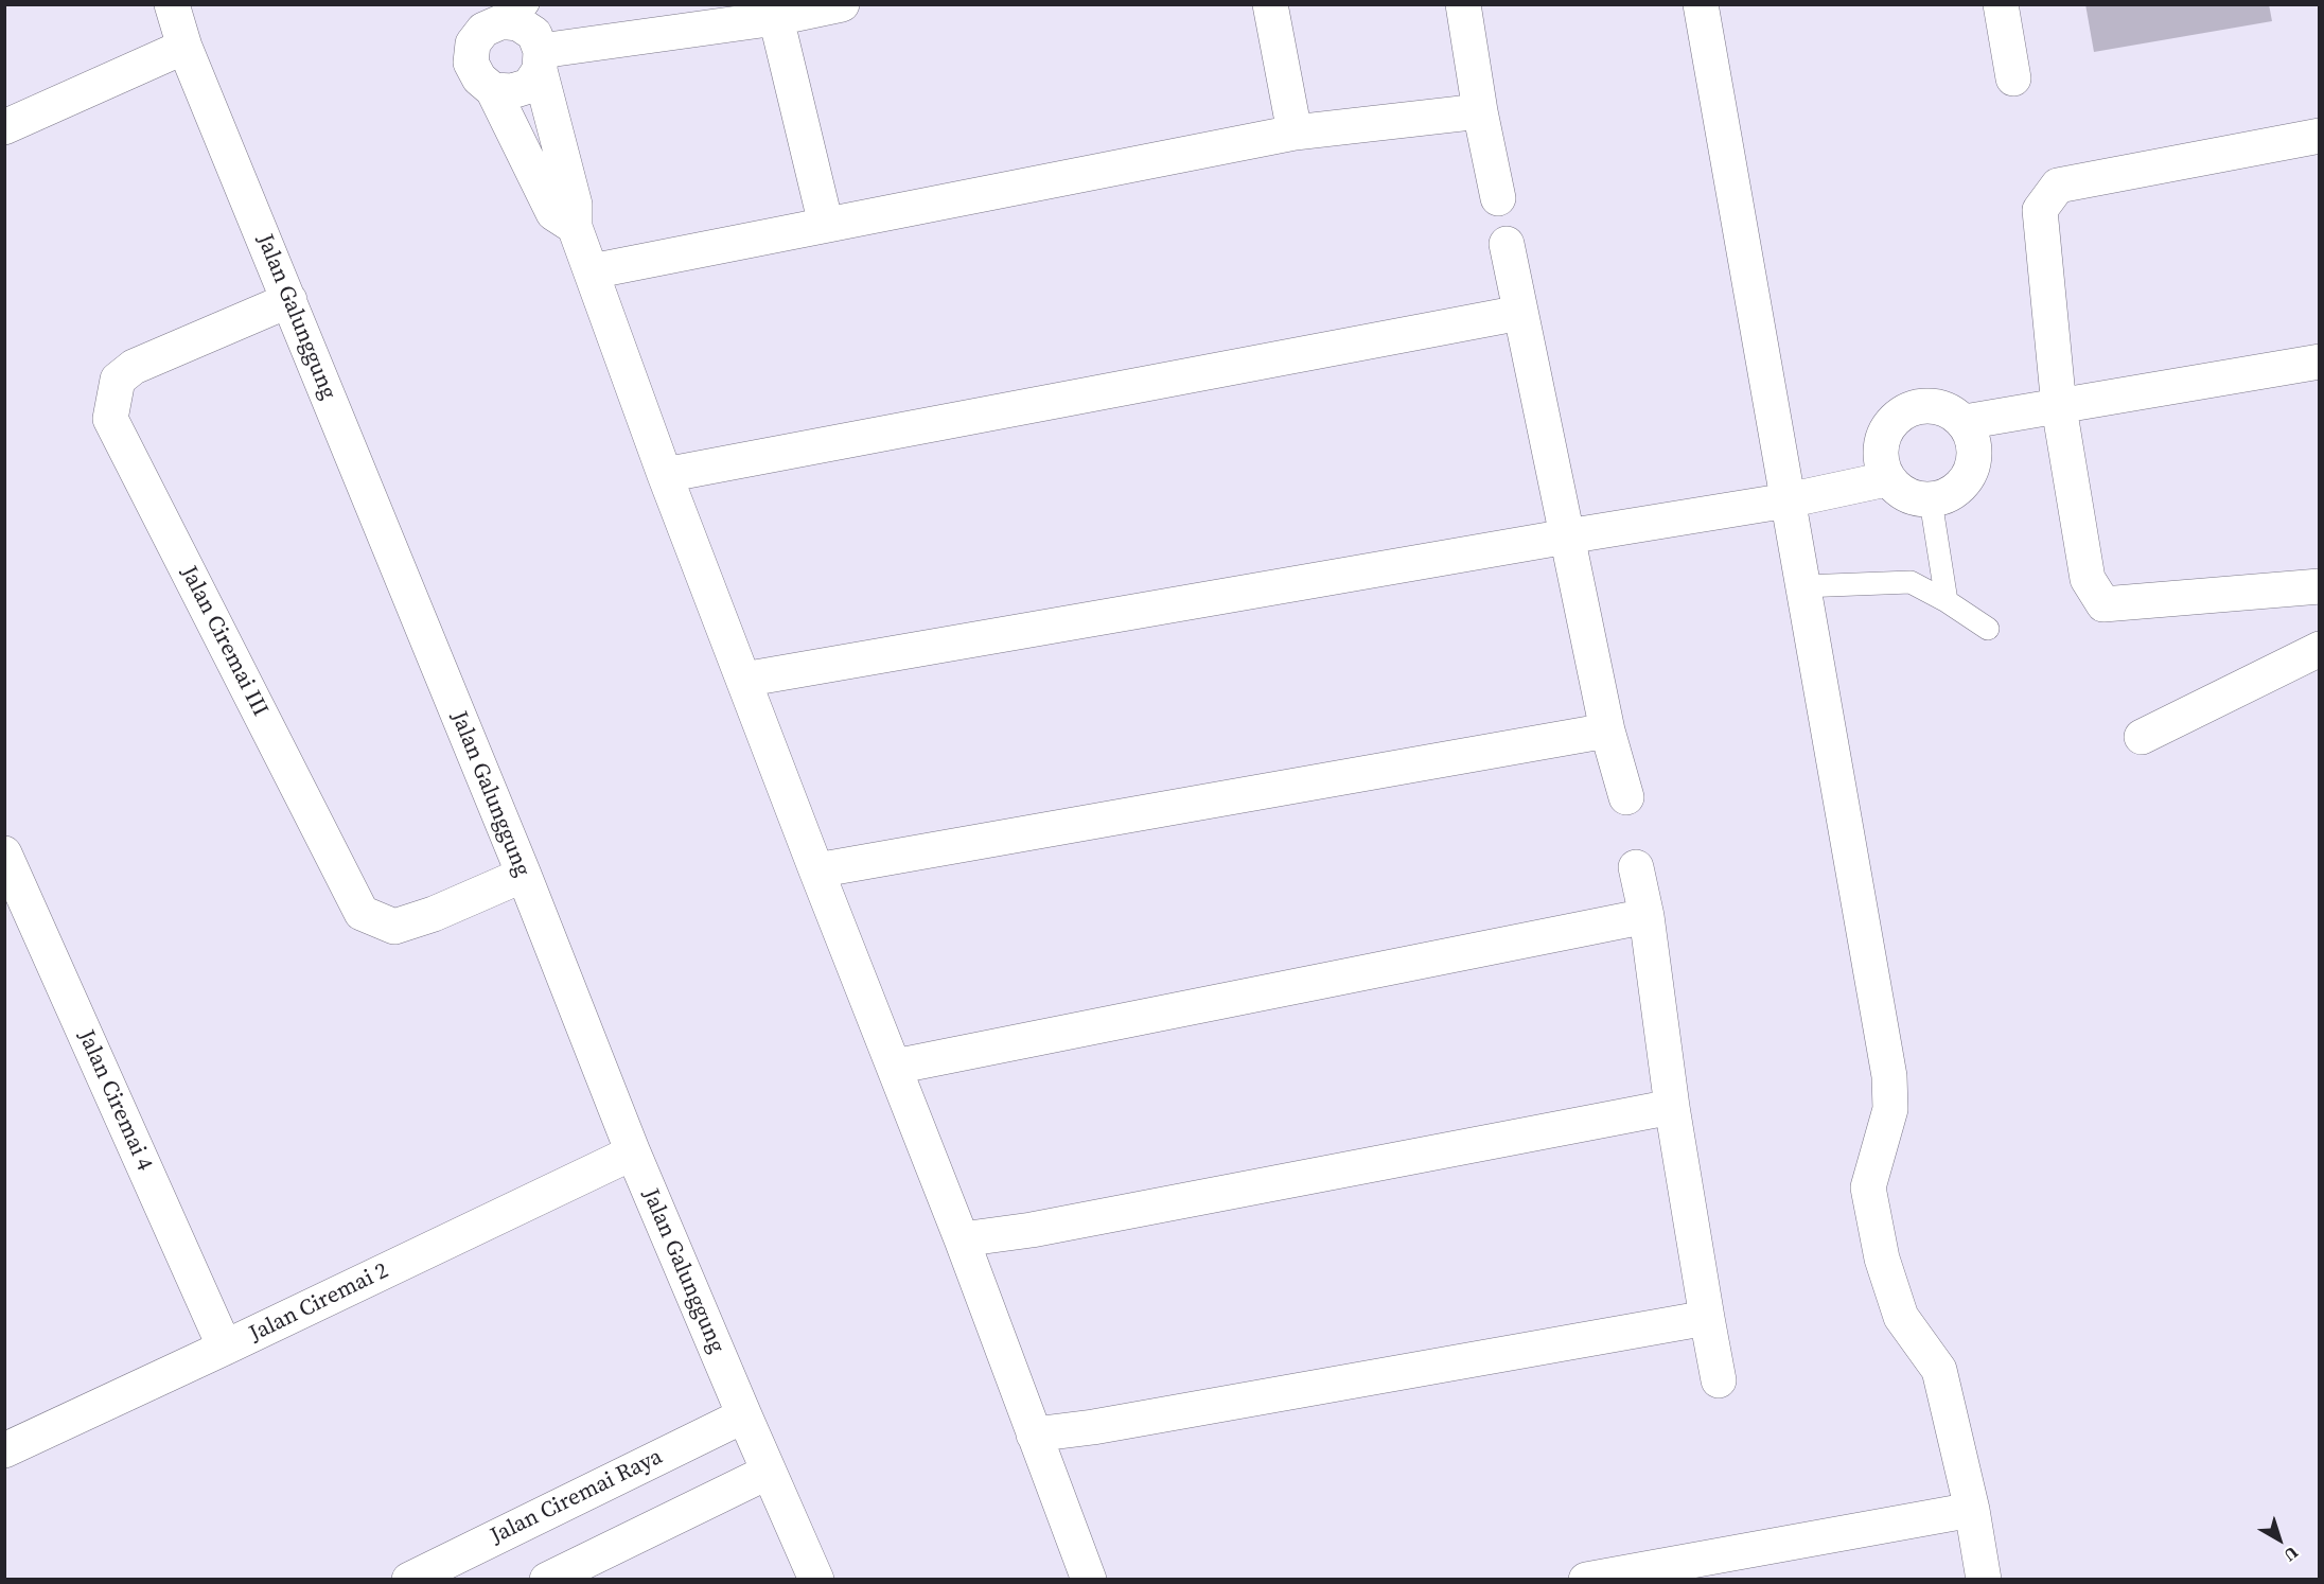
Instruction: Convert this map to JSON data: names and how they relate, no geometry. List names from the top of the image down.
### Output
{
  "streets": {
    "street": [
      "Jalan Galunggung",
      "Jalan Ciremai III",
      "Jalan Ciremai 4",
      "Jalan Ciremai 2",
      "Jalan Ciremai Raya"
    ]
  },
  "crossings": [
    ["Jalan Galunggung", "Jalan Ciremai III"],
    ["Jalan Galunggung", "Jalan Ciremai 2"],
    ["Jalan Galunggung", "Jalan Ciremai Raya"],
    ["Jalan Ciremai 4", "Jalan Ciremai 2"]
  ],
  "north": "bottom right"
}
